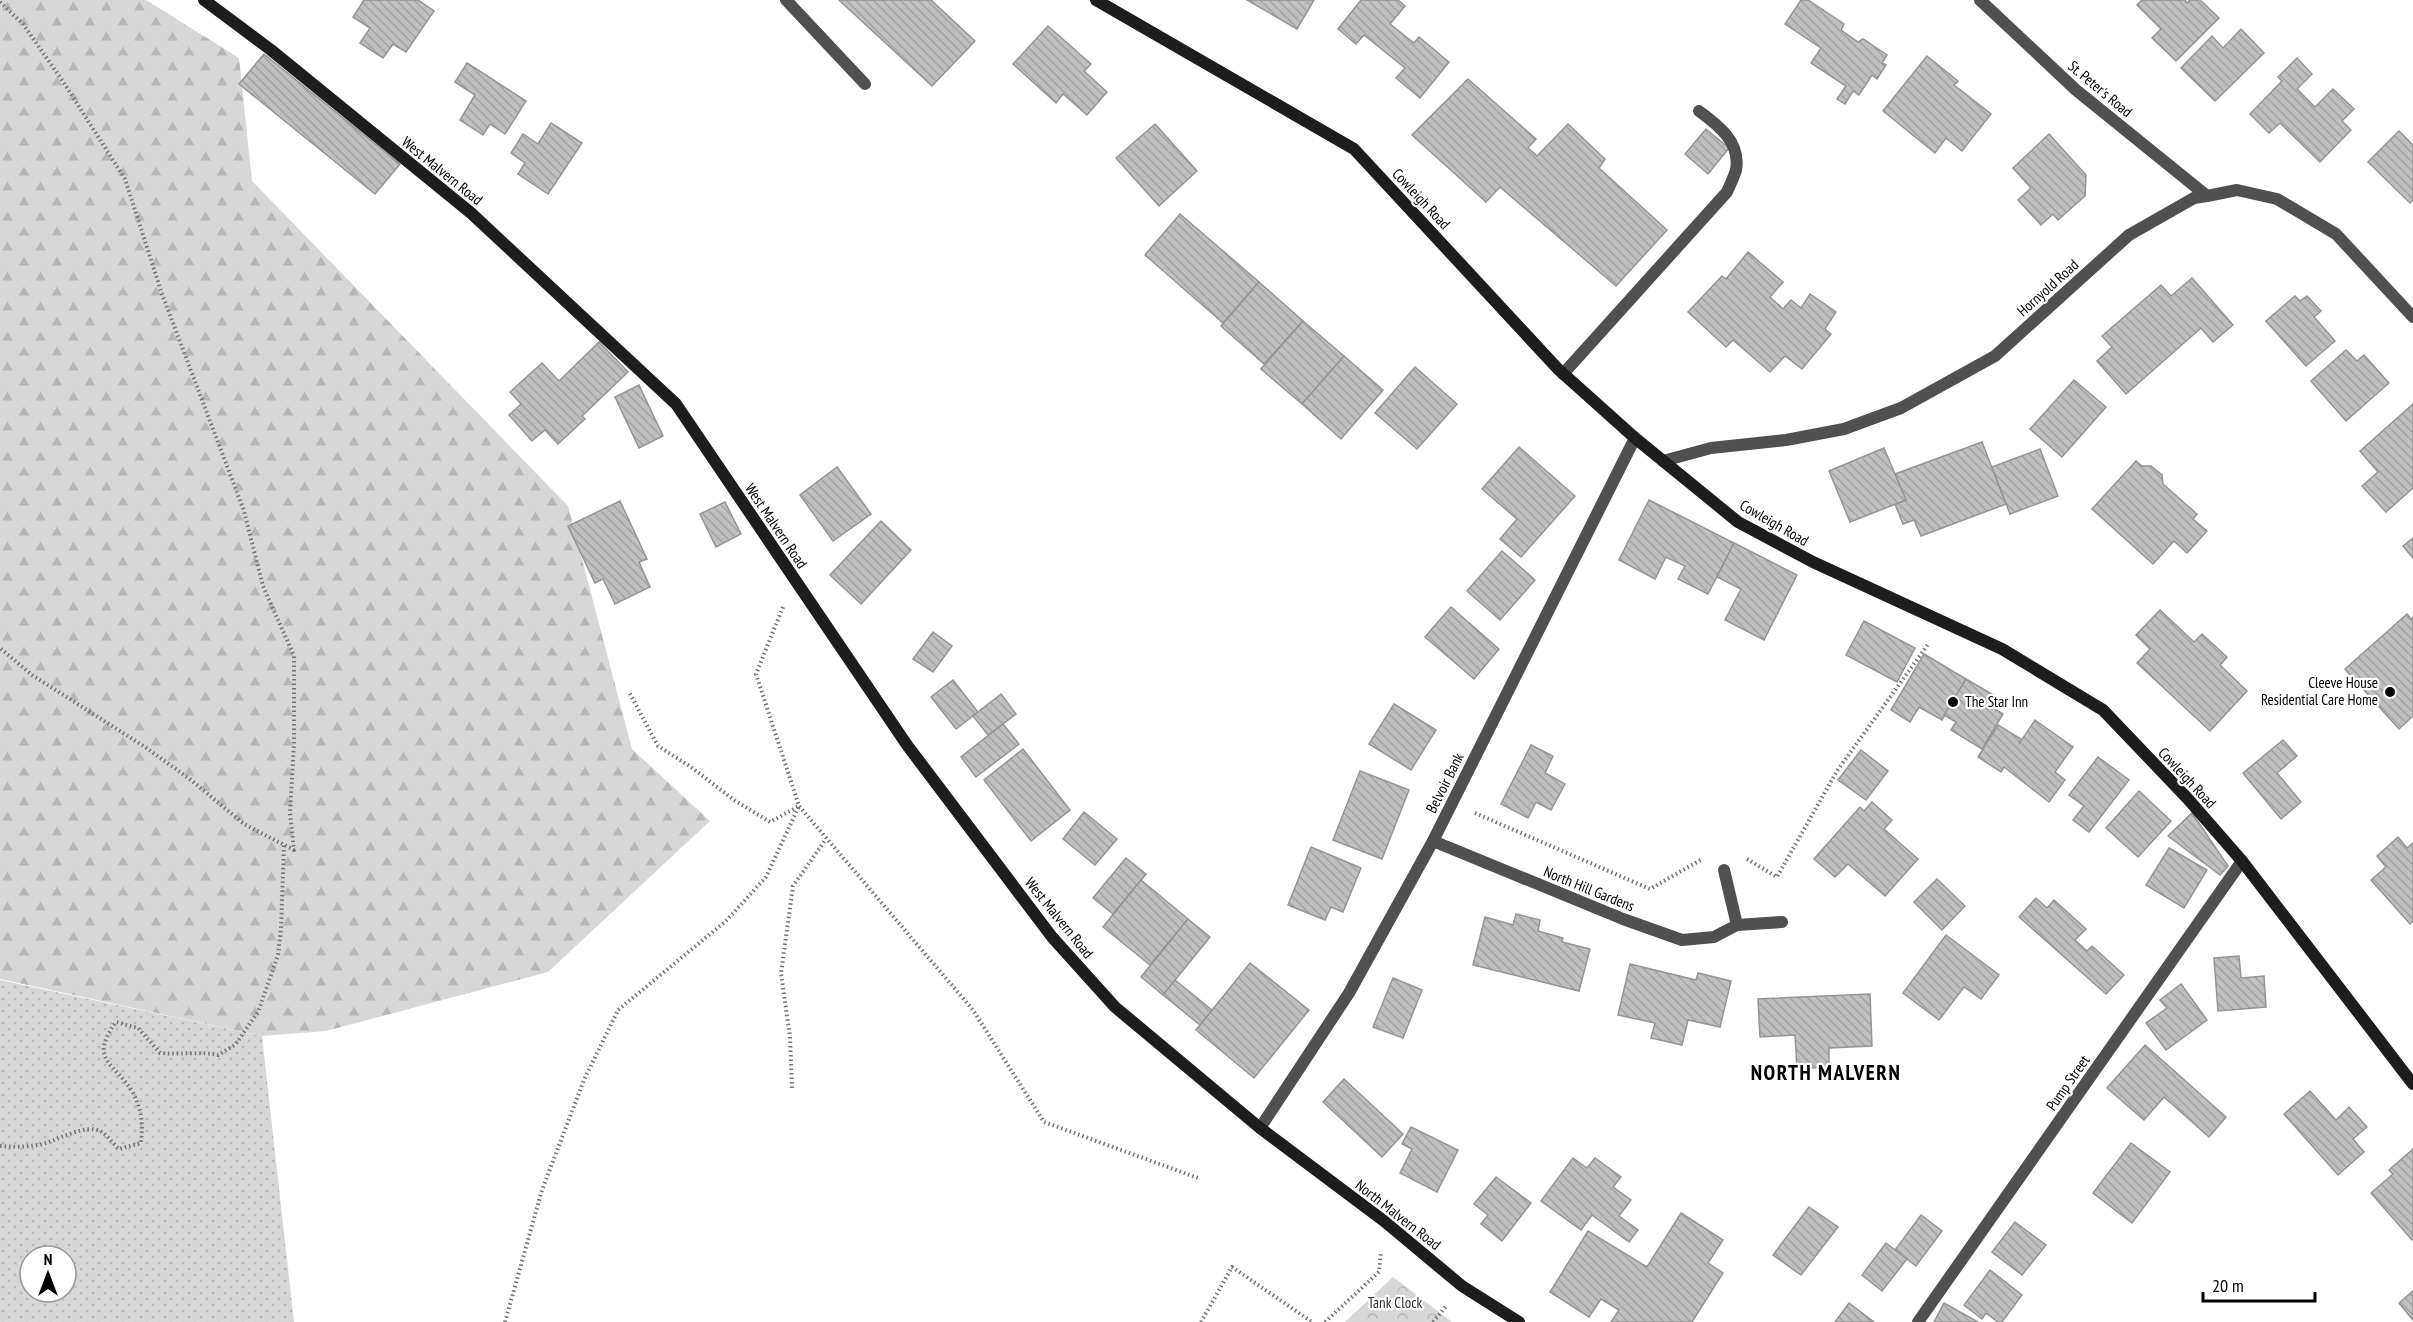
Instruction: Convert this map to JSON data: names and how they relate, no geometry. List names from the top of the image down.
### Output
{
  "streets": {
    "main road": ["West Malvern Road", "Cowleigh Road", "North Malvern Road"],
    "street": [
      "St. Peter's Road",
      "Hornyold Road",
      "Belvoir Bank",
      "North Hill Gardens",
      "Pump Street"
    ]
  },
  "crossings": [
    ["St. Peter's Road", "Hornyold Road"],
    ["West Malvern Road", "Belvoir Bank"],
    ["West Malvern Road", "North Malvern Road"],
    ["Cowleigh Road", "Hornyold Road"],
    ["Cowleigh Road", "Belvoir Bank"],
    ["Cowleigh Road", "Pump Street"],
    ["Belvoir Bank", "North Hill Gardens"],
    ["Belvoir Bank", "North Malvern Road"]
  ],
  "districts": ["NORTH MALVERN"],
  "parks": ["Tank Clock"],
  "places": ["Cleeve House Residential Care Home", "The Star Inn"],
  "scale_bar": "20 m",
  "north": "top"
}
